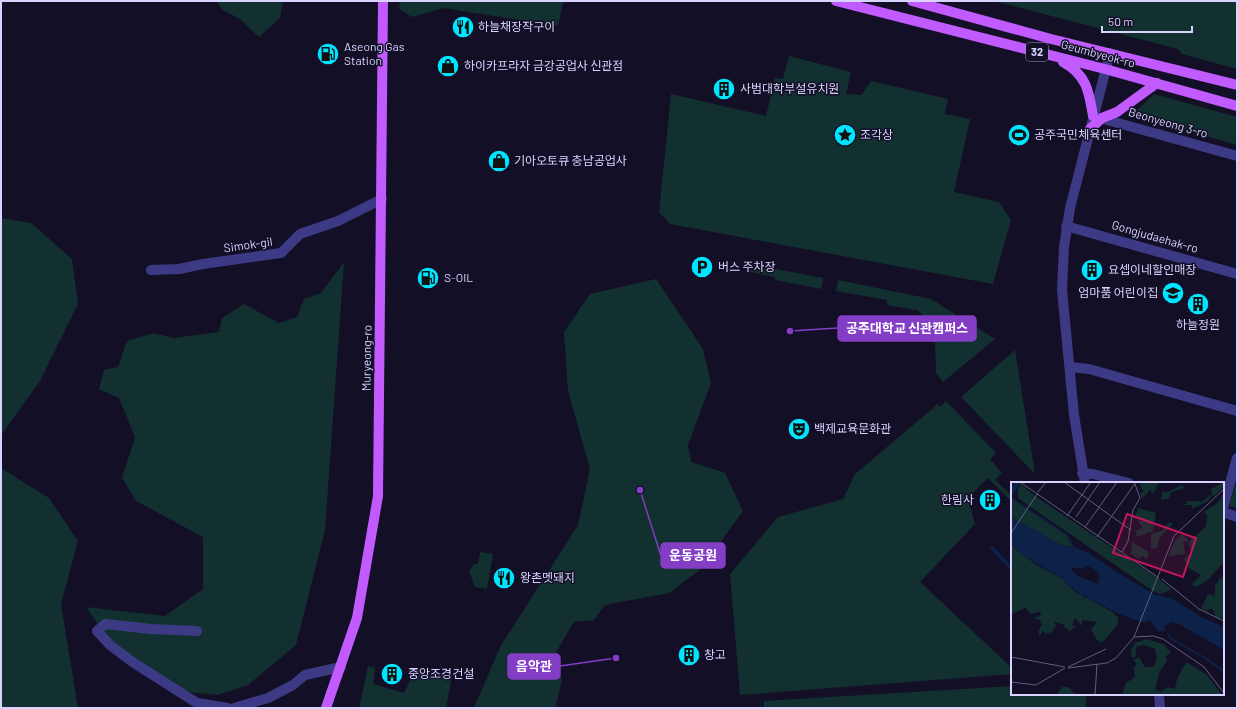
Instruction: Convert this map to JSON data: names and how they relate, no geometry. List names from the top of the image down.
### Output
{
  "streets": {
    "main road": ["32", "Geumbyeok-ro", "Muryeong-ro"],
    "street": ["Beonyeong 3-ro", "Gongjudaehak-ro", "Simok-gil"]
  },
  "crossings": [
    ["Simok-gil", "Muryeong-ro"]
  ],
  "places": {
    "restaurant": ["하늘채장작구이", "왕촌멧돼지"],
    "fuel station": ["Aseong Gas Station", "S-OIL"],
    "shop": ["하이카프라자 금강공업사 신관점", "기아오토큐 충남공업사"],
    "building": [
      "사범대학부설유치원",
      "요셉이네할인매장",
      "하늘정원",
      "한림사",
      "창고",
      "중앙조경건설"
    ],
    "place": ["조각상"],
    "sports": ["공주국민체육센터"],
    "parking": ["버스 주차장"],
    "school or university": ["엄마품 어린이집"],
    "other": ["공주대학교 신관캠퍼스", "운동공원", "음악관"],
    "theatre": ["백제교육문화관"]
  },
  "scale_bar": "50 m"
}
